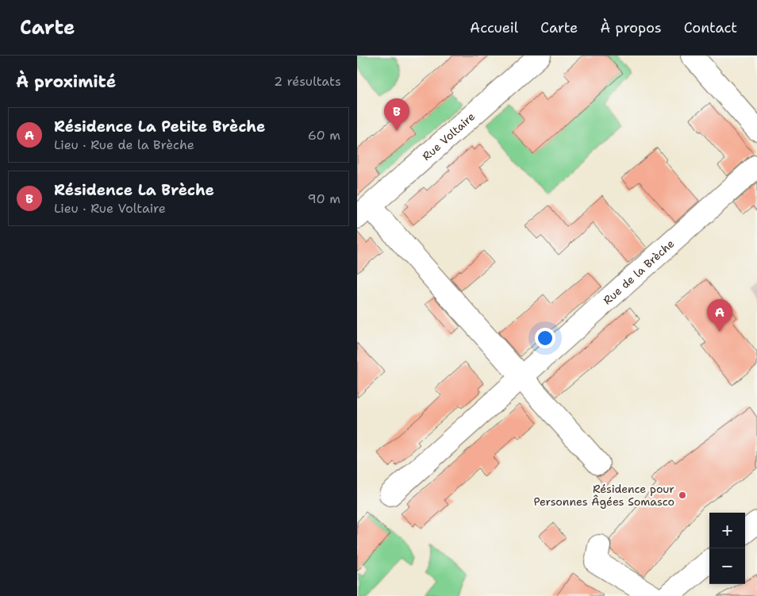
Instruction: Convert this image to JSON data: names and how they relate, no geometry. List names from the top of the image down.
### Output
{
  "streets": {
    "street": ["Rue Voltaire", "Rue de la Brèche"]
  },
  "places": ["Résidence pour Personnes Âgées Somasco"],
  "page": {
    "header": "Carte",
    "nav": [
      "Accueil",
      "Carte",
      "À propos",
      "Contact"
    ],
    "heading": ["À proximité", "2 résultats"],
    "pins": ["B", "A"],
    "list": [
      {
        "mark": "A",
        "name": "Résidence La Petite Brèche",
        "note": "Lieu · Rue de la Brèche",
        "value": "60 m"
      },
      {
        "mark": "B",
        "name": "Résidence La Brèche",
        "note": "Lieu · Rue Voltaire",
        "value": "90 m"
      }
    ],
    "map_buttons": ["+", "−"]
  }
}
